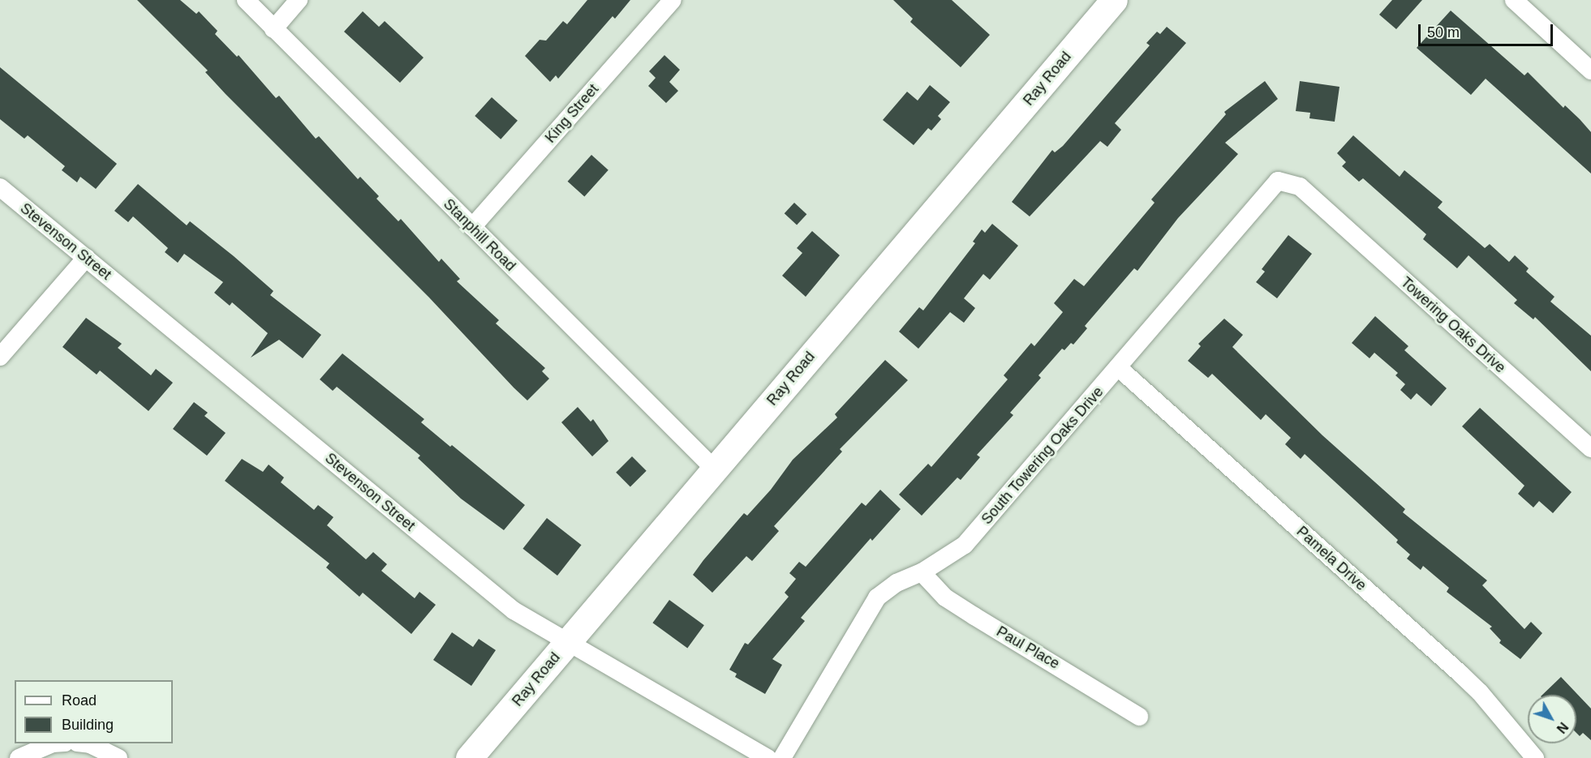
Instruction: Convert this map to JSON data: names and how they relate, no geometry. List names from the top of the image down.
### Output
{
  "streets": {
    "street": [
      "Ray Road",
      "King Street",
      "Stanphill Road",
      "Stevenson Street",
      "Towering Oaks Drive",
      "South Towering Oaks Drive",
      "Pamela Drive",
      "Paul Place"
    ]
  },
  "crossings": [
    ["Ray Road", "Stanphill Road"],
    ["Ray Road", "Stevenson Street"],
    ["King Street", "Stanphill Road"],
    ["Towering Oaks Drive", "South Towering Oaks Drive"],
    ["South Towering Oaks Drive", "Pamela Drive"],
    ["South Towering Oaks Drive", "Paul Place"]
  ],
  "legend": ["Road", "Building"],
  "scale_bar": "50 m",
  "north": "bottom right"
}
